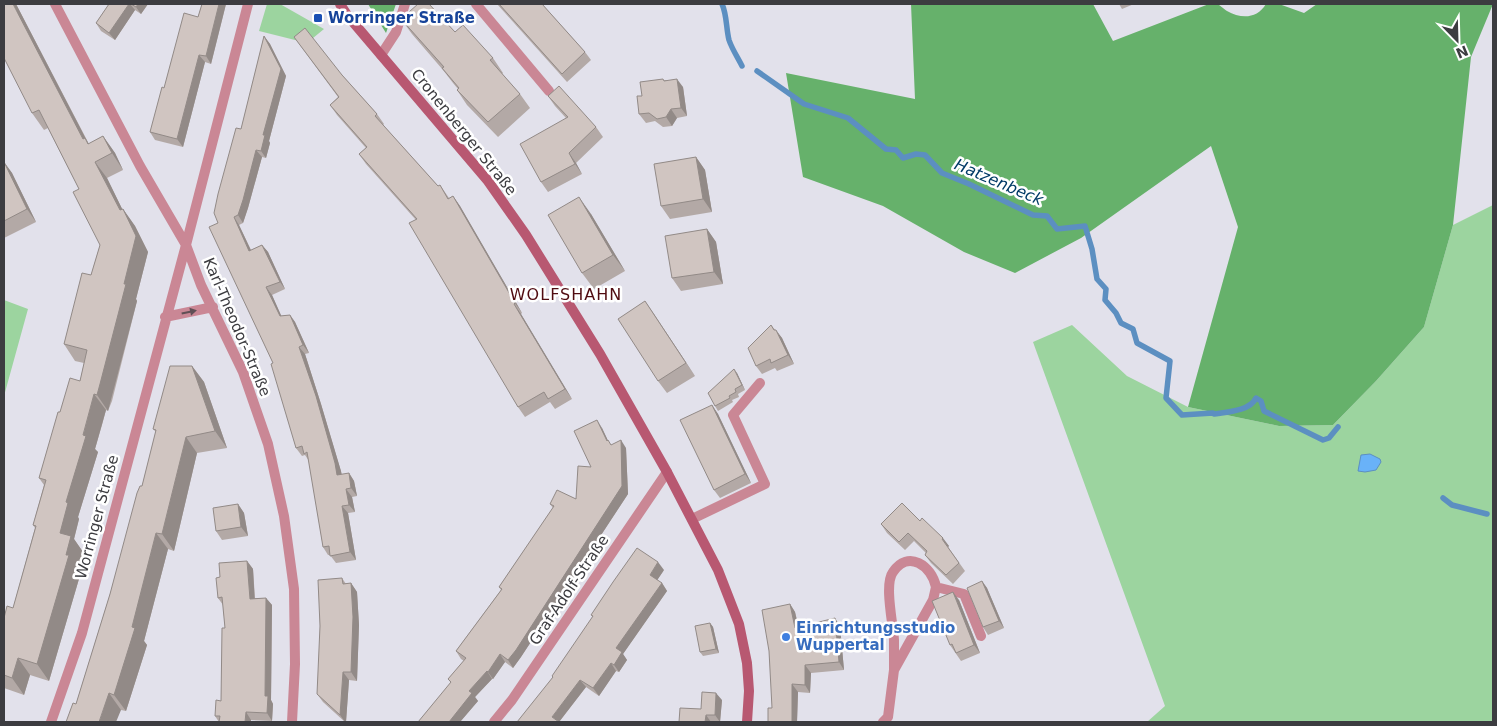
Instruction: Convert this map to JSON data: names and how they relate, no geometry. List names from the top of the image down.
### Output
{
  "streets": {
    "main road": ["Cronenberger Straße"],
    "street": ["Karl-Theodor-Straße", "Worringer Straße", "Graf-Adolf-Straße"]
  },
  "crossings": [
    ["Cronenberger Straße", "Graf-Adolf-Straße"],
    ["Karl-Theodor-Straße", "Worringer Straße"]
  ],
  "districts": ["WOLFSHAHN"],
  "water": ["Hatzenbeck"],
  "places": {
    "transit": ["Worringer Straße"],
    "other": ["Einrichtungsstudio Wuppertal"]
  },
  "north": "bottom right"
}
